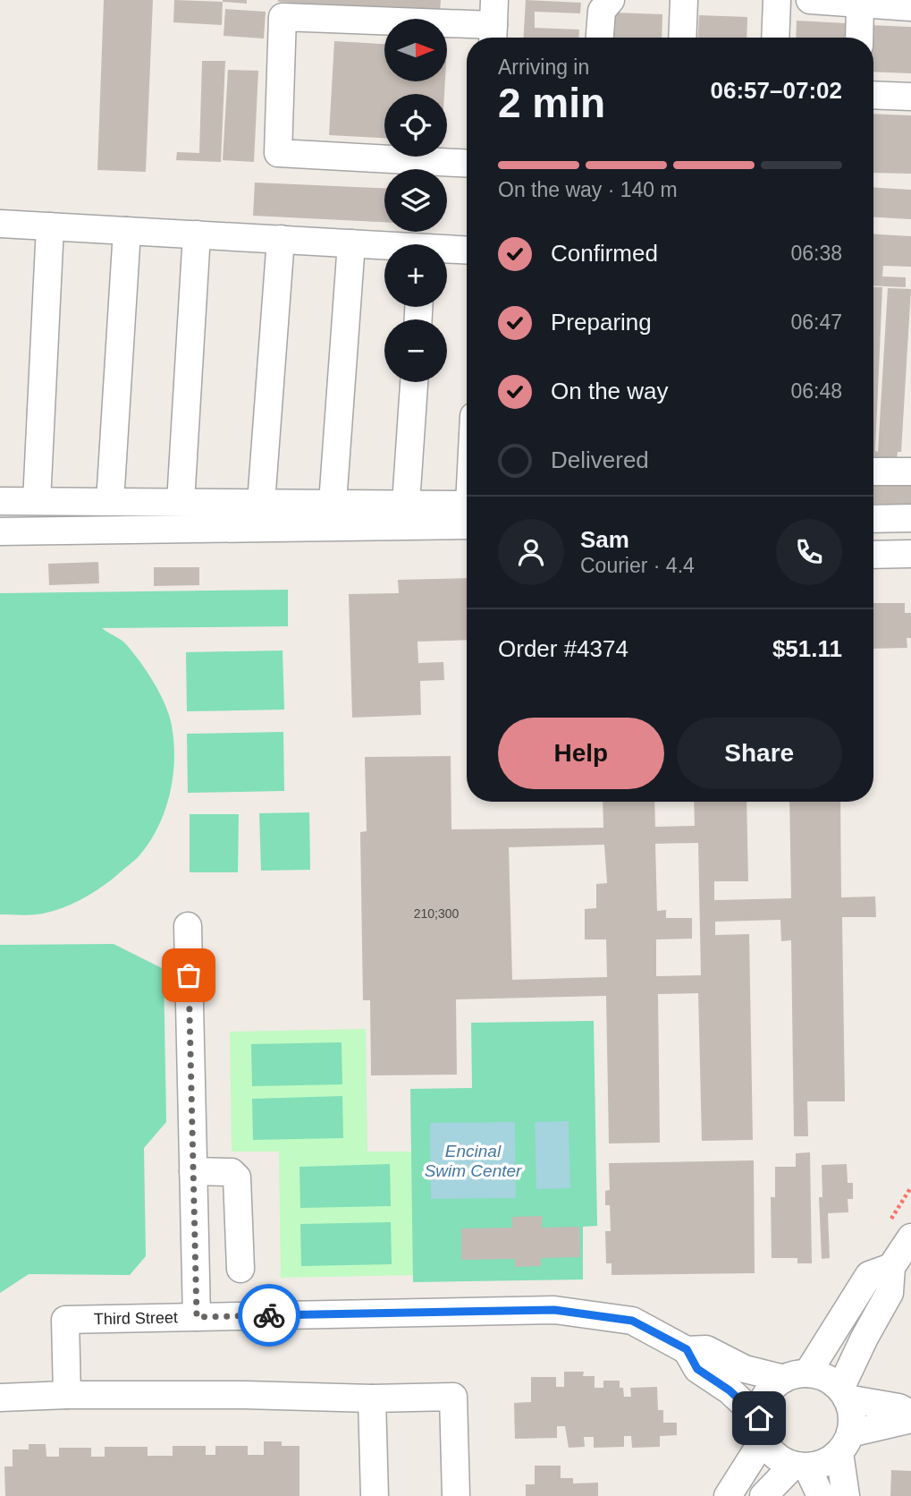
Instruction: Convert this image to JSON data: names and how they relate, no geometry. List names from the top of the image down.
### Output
{
  "streets": {
    "street": ["Third Street"]
  },
  "water": ["Encinal Swim Center"],
  "house_numbers": ["210;300"],
  "north": "right",
  "page": {
    "map_buttons": ["+", "−"],
    "heading": ["2 min", "Arriving in", "06:57–07:02"],
    "panel": [
      "Sam",
      "Courier · 4.4",
      "Order #4374",
      "$51.11"
    ],
    "bar": "On the way · 140 m",
    "list": [
      ["Confirmed", "06:38"],
      ["Preparing", "06:47"],
      ["On the way", "06:48"],
      "Delivered"
    ],
    "buttons": ["Help", "Share"]
  }
}
